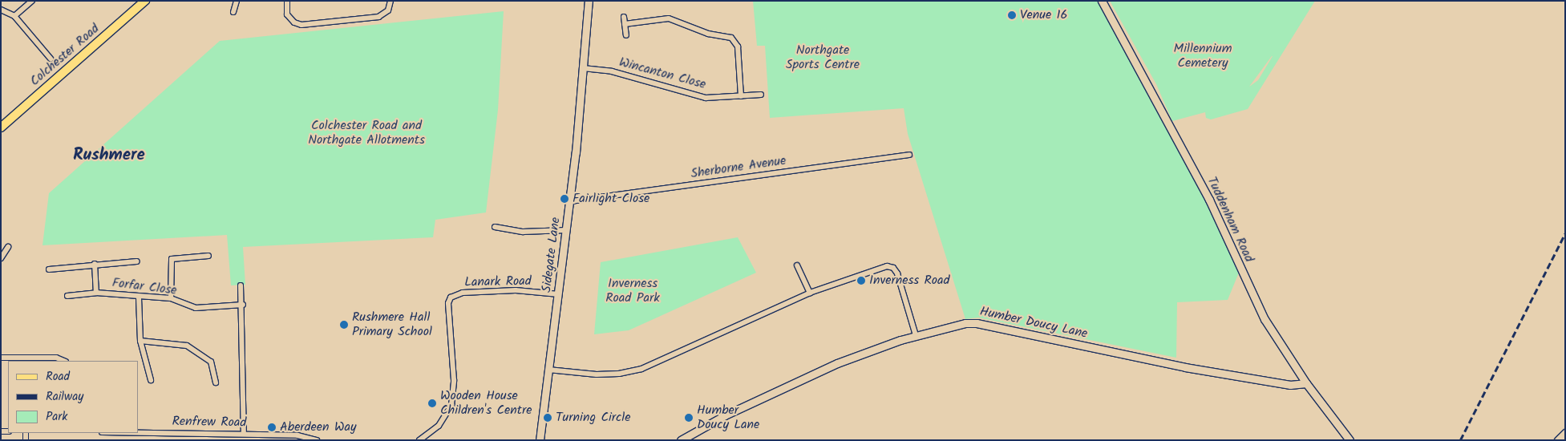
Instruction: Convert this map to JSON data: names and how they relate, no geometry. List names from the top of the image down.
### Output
{
  "streets": {
    "main road": ["Colchester Road"],
    "street": [
      "Wincanton Close",
      "Sherborne Avenue",
      "Tuddenham Road",
      "Sidegate Lane",
      "Lanark Road",
      "Forfar Close",
      "Humber Doucy Lane",
      "Renfrew Road"
    ]
  },
  "crossings": [
    ["Wincanton Close", "Sidegate Lane"],
    ["Sherborne Avenue", "Sidegate Lane"],
    ["Tuddenham Road", "Humber Doucy Lane"],
    ["Sidegate Lane", "Lanark Road"]
  ],
  "districts": ["Rushmere"],
  "parks": [
    "Millennium Cemetery",
    "Northgate Sports Centre",
    "Colchester Road and Northgate Allotments",
    "Inverness Road Park"
  ],
  "places": [
    "Venue 16",
    "Fairlight Close",
    "Inverness Road",
    "Rushmere Hall Primary School",
    "Wooden House Children's Centre",
    "Turning Circle",
    "Humber Doucy Lane",
    "Aberdeen Way"
  ],
  "legend": ["Road", "Railway", "Park"]
}
